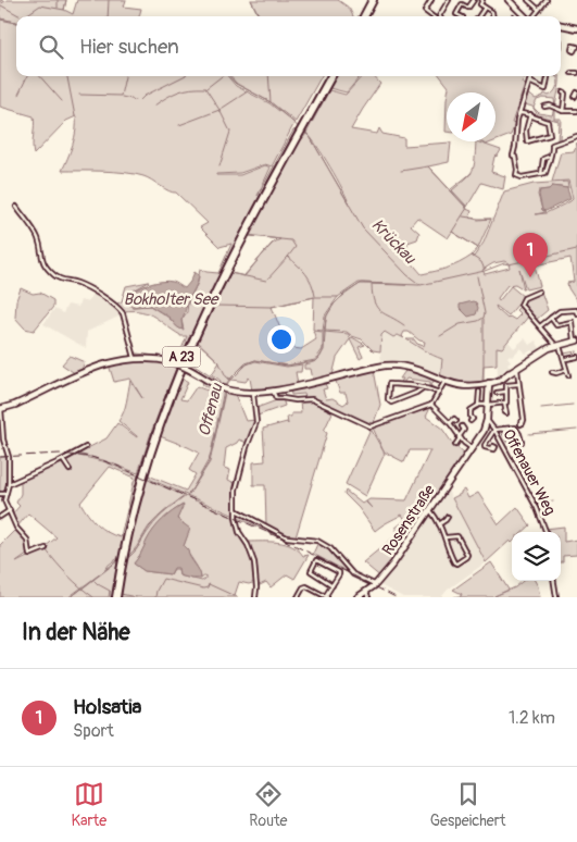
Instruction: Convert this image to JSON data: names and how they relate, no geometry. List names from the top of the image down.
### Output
{
  "streets": {
    "highway": ["A 23"],
    "main road": ["Rosenstraße"],
    "street": ["Offenauer Weg"]
  },
  "crossings": [
    ["Offenauer Weg", "Rosenstraße"]
  ],
  "water": ["Krückau", "Bokholter See", "Offenau"],
  "north": "bottom left",
  "page": {
    "search": "Hier suchen",
    "pins": "1",
    "heading": "In der Nähe",
    "list": [
      {
        "mark": "1",
        "name": "Holsatia",
        "note": "Sport",
        "value": "1.2 km"
      }
    ],
    "nav": ["Karte", "Route", "Gespeichert"]
  }
}
